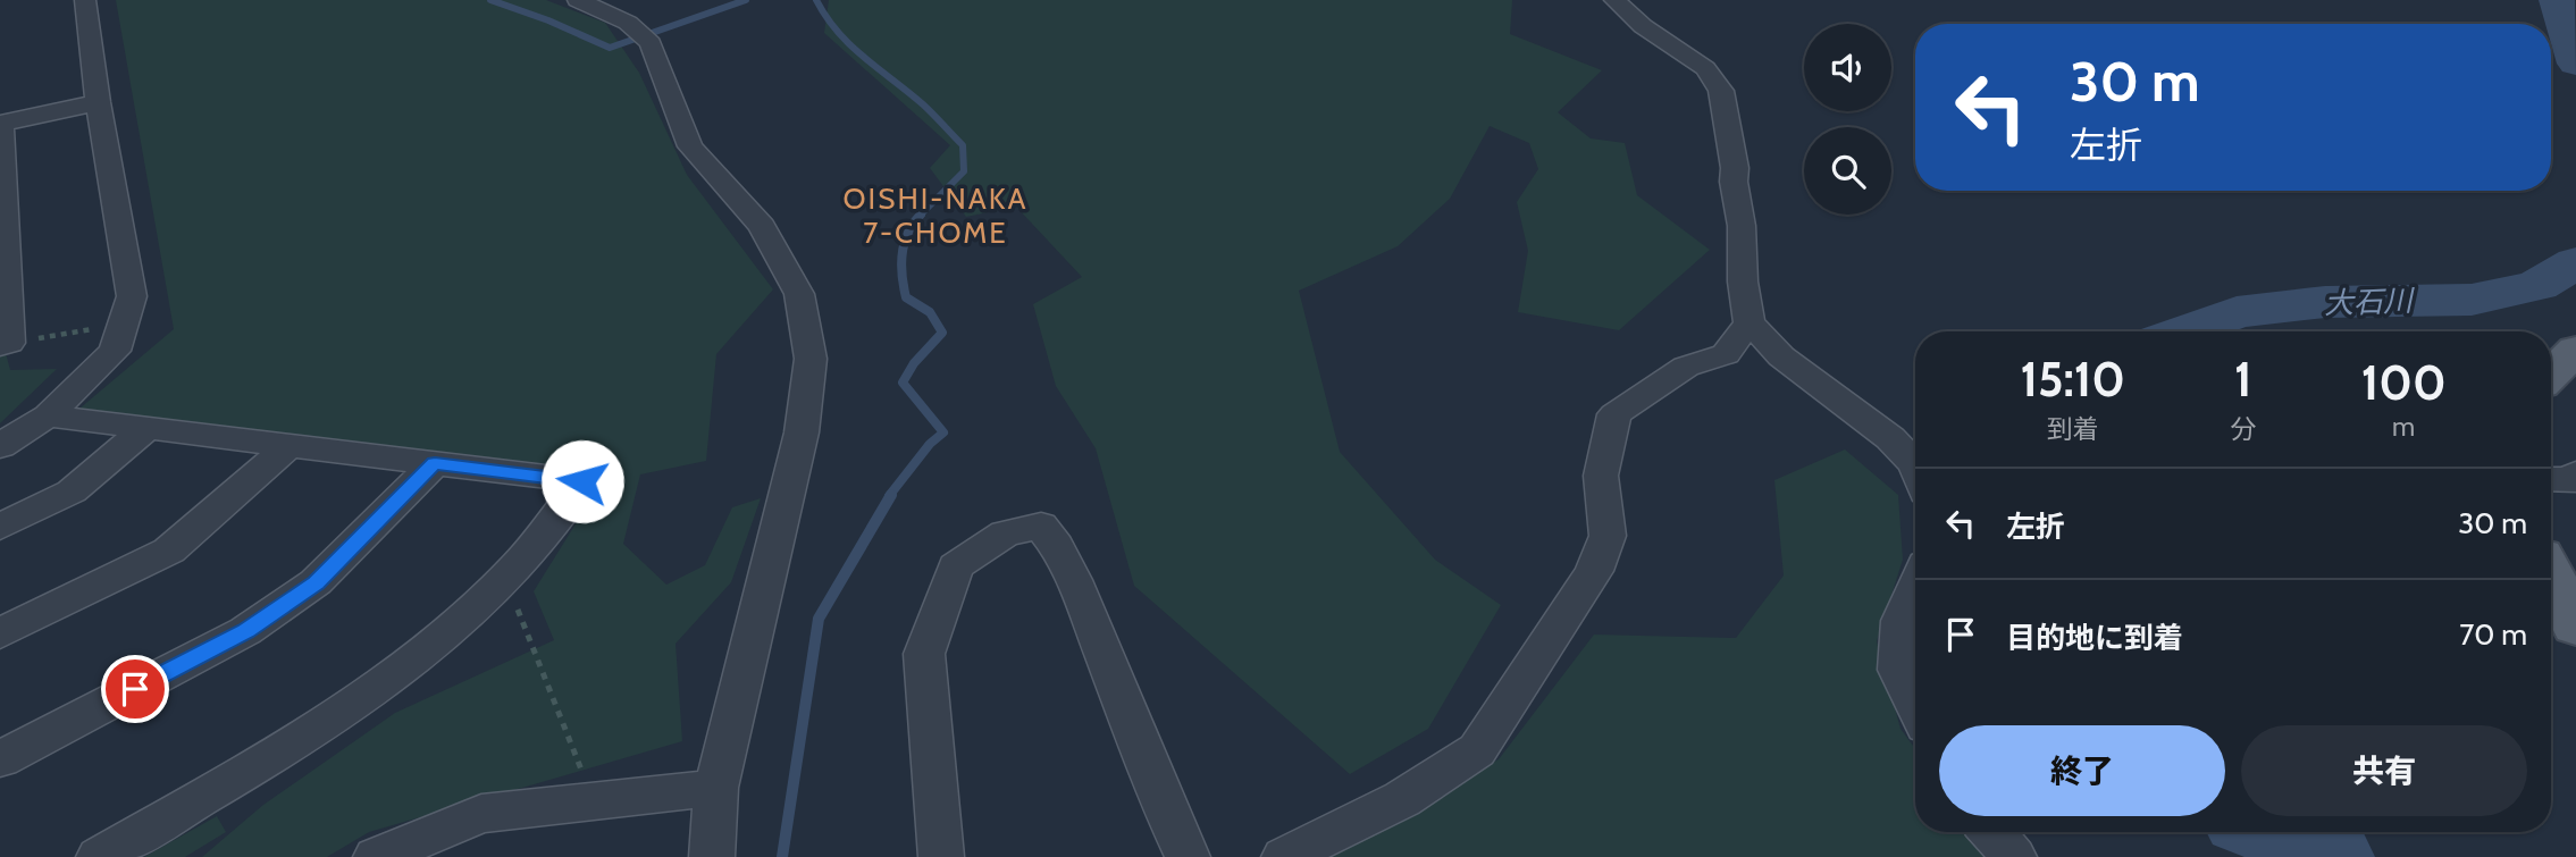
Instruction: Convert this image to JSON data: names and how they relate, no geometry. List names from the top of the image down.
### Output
{
  "districts": ["OISHI-NAKA 7-CHOME"],
  "water": ["大石川"],
  "page": {
    "turn": ["30 m", "左折"],
    "eta": [
      "15:10",
      "到着",
      "1",
      "分",
      "100",
      "m"
    ],
    "list": [
      {
        "name": "左折",
        "value": "30 m"
      },
      {
        "name": "目的地に到着",
        "value": "70 m"
      }
    ],
    "buttons": ["終了", "共有"]
  }
}
